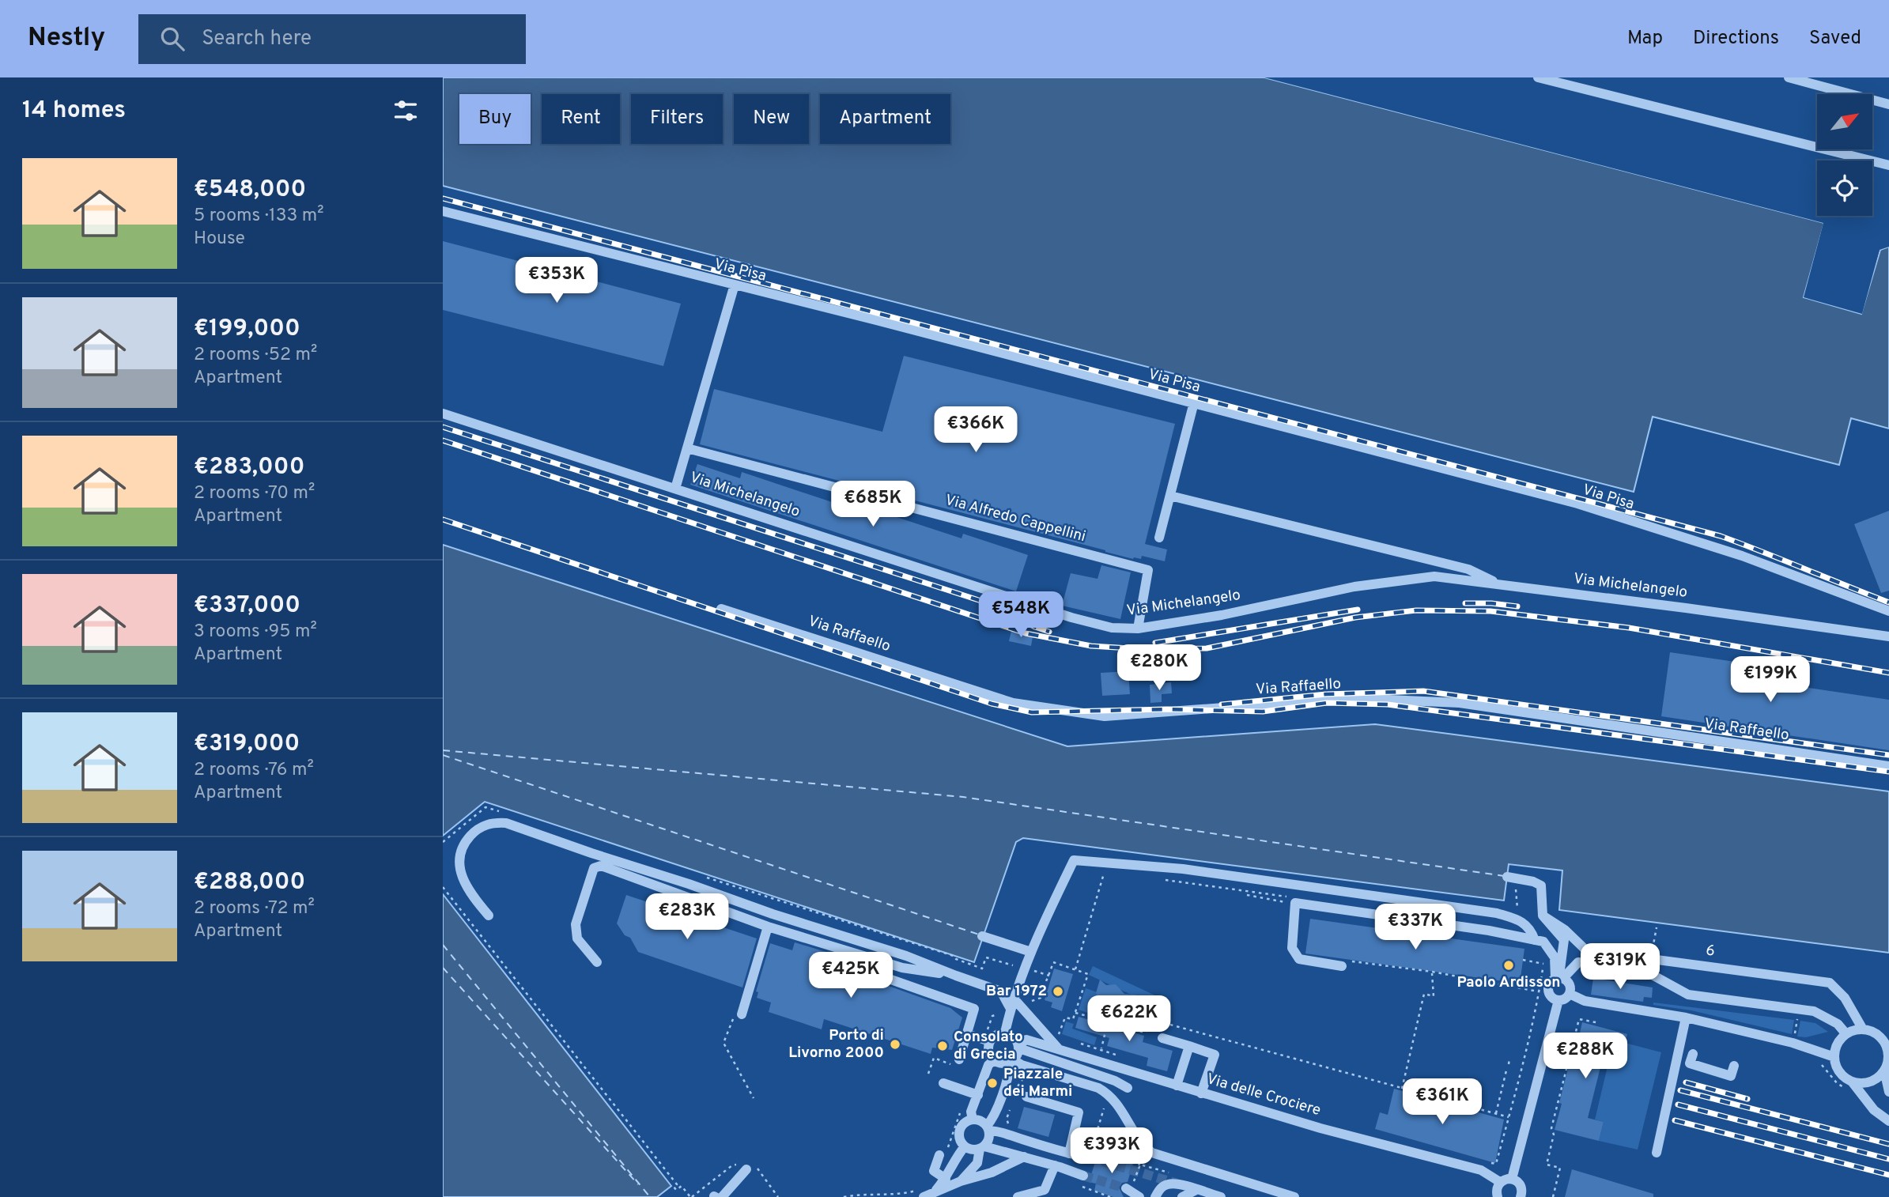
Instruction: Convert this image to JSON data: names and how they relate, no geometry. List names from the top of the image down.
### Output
{
  "streets": {
    "street": [
      "Via Pisa",
      "Via Michelangelo",
      "Via Alfredo Cappellini",
      "Via Raffaello",
      "6",
      "Via delle Crociere"
    ]
  },
  "crossings": [
    ["Via Michelangelo", "Via Alfredo Cappellini"]
  ],
  "places": [
    "Paolo Ardisson",
    "Bar 1972",
    "Porto di Livorno 2000",
    "Consolato di Grecia",
    "Piazzale dei Marmi"
  ],
  "north": "top right",
  "page": {
    "header": "Nestly",
    "search": "Search here",
    "nav": ["Map", "Directions", "Saved"],
    "heading": "14 homes",
    "chip": [
      "Buy",
      "Rent",
      "Filters",
      "New",
      "Apartment"
    ],
    "list": [
      {
        "name": "€548,000",
        "note": "5 rooms · 133 m² · House"
      },
      {
        "name": "€199,000",
        "note": "2 rooms · 52 m² · Apartment"
      },
      {
        "name": "€283,000",
        "note": "2 rooms · 70 m² · Apartment"
      },
      {
        "name": "€337,000",
        "note": "3 rooms · 95 m² · Apartment"
      },
      {
        "name": "€319,000",
        "note": "2 rooms · 76 m² · Apartment"
      },
      {
        "name": "€288,000",
        "note": "2 rooms · 72 m² · Apartment"
      }
    ],
    "price": [
      "€353K",
      "€366K",
      "€685K",
      "€548K",
      "€280K",
      "€199K",
      "€283K",
      "€337K",
      "€319K",
      "€425K",
      "€622K",
      "€288K",
      "€361K",
      "€393K"
    ]
  }
}
